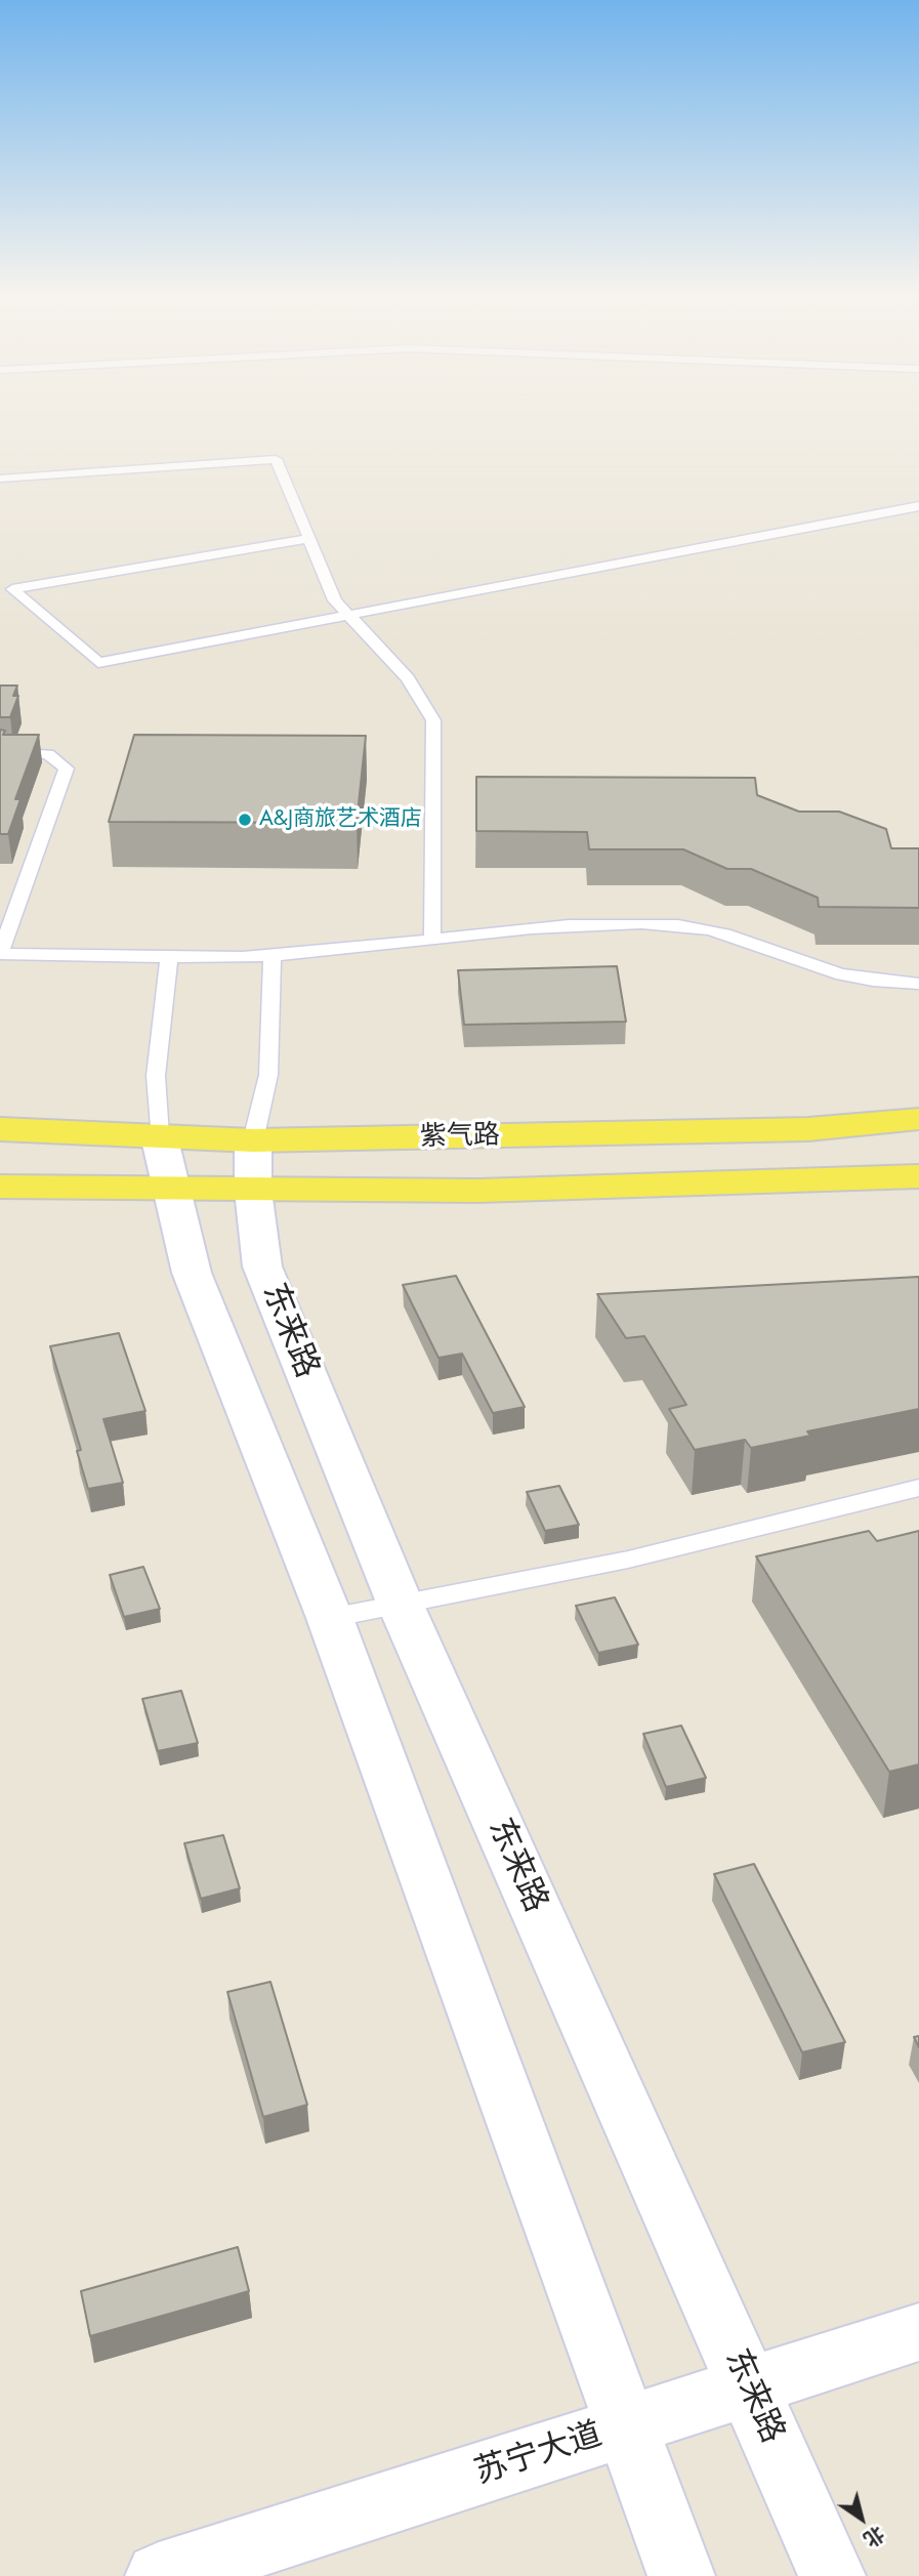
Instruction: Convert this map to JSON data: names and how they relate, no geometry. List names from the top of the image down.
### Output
{
  "streets": {
    "main road": ["紫气路"],
    "street": ["东来路", "苏宁大道"]
  },
  "crossings": [
    ["紫气路", "东来路"],
    ["东来路", "苏宁大道"]
  ],
  "places": ["A&J商旅艺术酒店"],
  "north": "bottom right"
}
